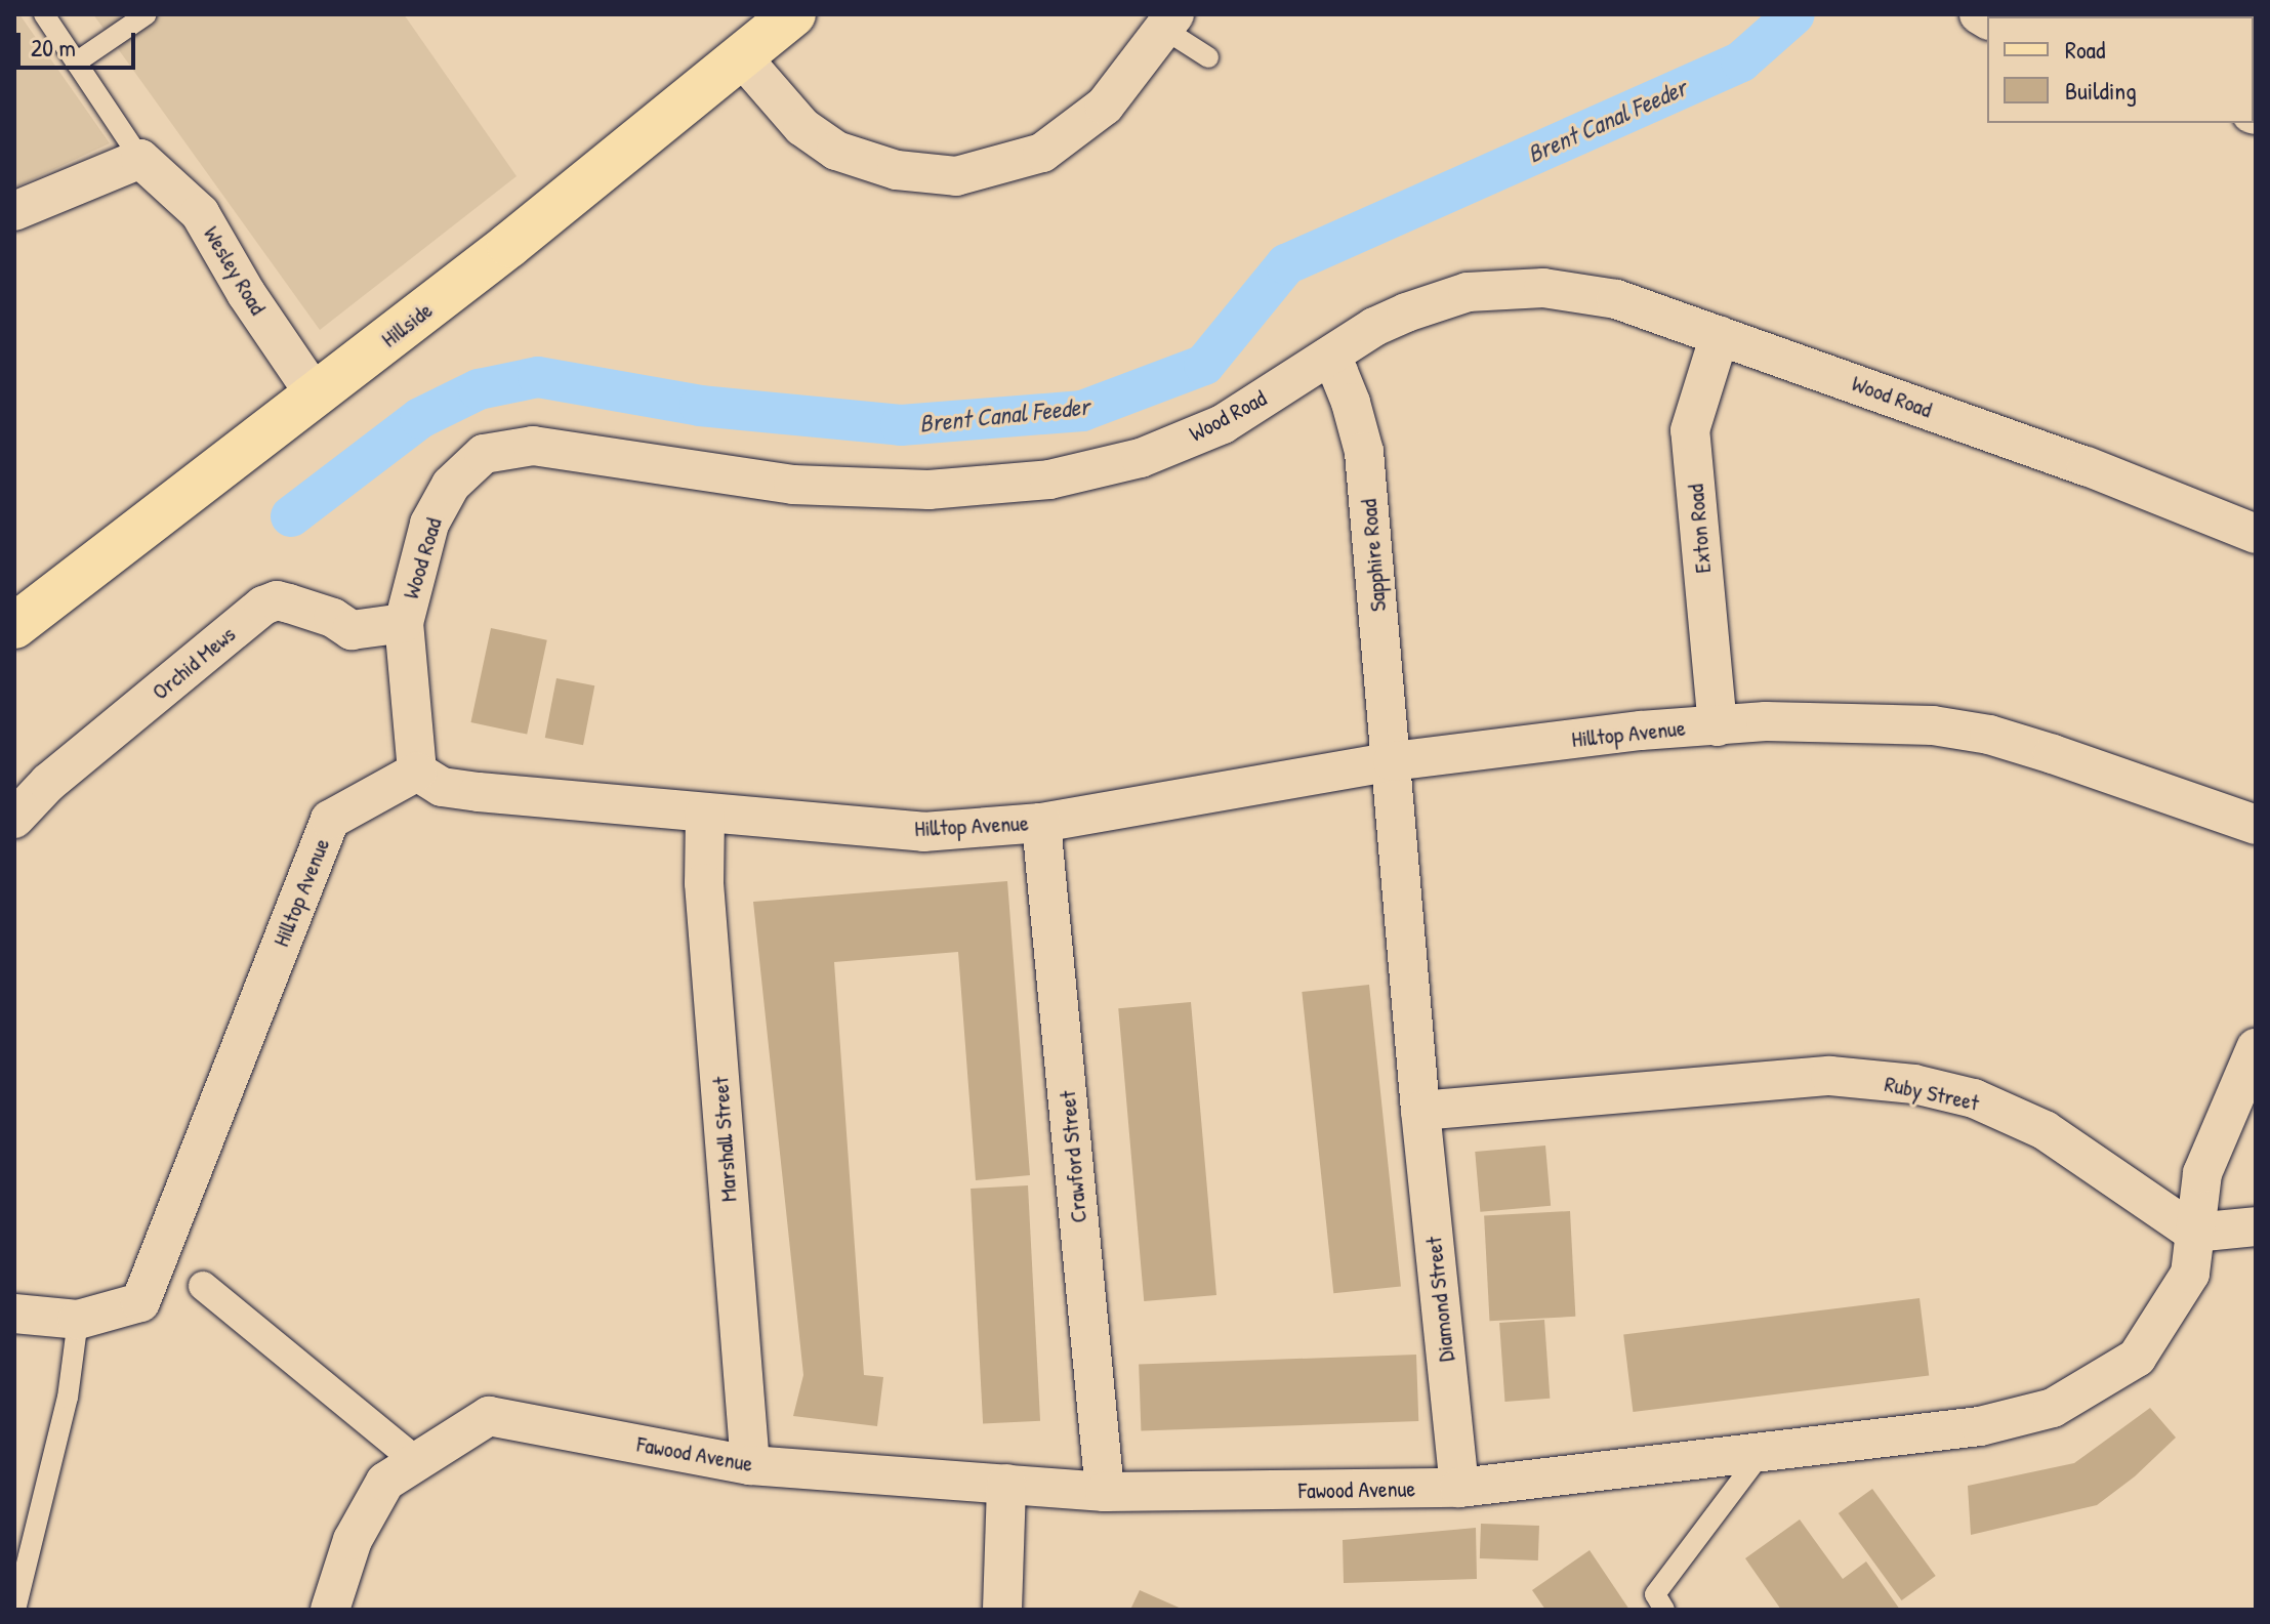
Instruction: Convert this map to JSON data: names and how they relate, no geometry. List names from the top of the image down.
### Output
{
  "streets": {
    "main road": ["Hillside"],
    "street": [
      "Wesley Road",
      "Wood Road",
      "Exton Road",
      "Sapphire Road",
      "Orchid Mews",
      "Hilltop Avenue",
      "Ruby Street",
      "Marshall Street",
      "Crawford Street",
      "Diamond Street",
      "Fawood Avenue"
    ]
  },
  "crossings": [
    ["Wesley Road", "Hillside"],
    ["Wood Road", "Exton Road"],
    ["Wood Road", "Sapphire Road"],
    ["Wood Road", "Orchid Mews"],
    ["Wood Road", "Hilltop Avenue"],
    ["Exton Road", "Hilltop Avenue"],
    ["Sapphire Road", "Hilltop Avenue"],
    ["Sapphire Road", "Diamond Street"],
    ["Hilltop Avenue", "Marshall Street"],
    ["Hilltop Avenue", "Crawford Street"],
    ["Hilltop Avenue", "Diamond Street"],
    ["Ruby Street", "Diamond Street"],
    ["Ruby Street", "Fawood Avenue"],
    ["Marshall Street", "Fawood Avenue"],
    ["Crawford Street", "Fawood Avenue"],
    ["Diamond Street", "Fawood Avenue"]
  ],
  "water": ["Brent Canal Feeder"],
  "legend": ["Road", "Building"],
  "scale_bar": "20 m"
}
